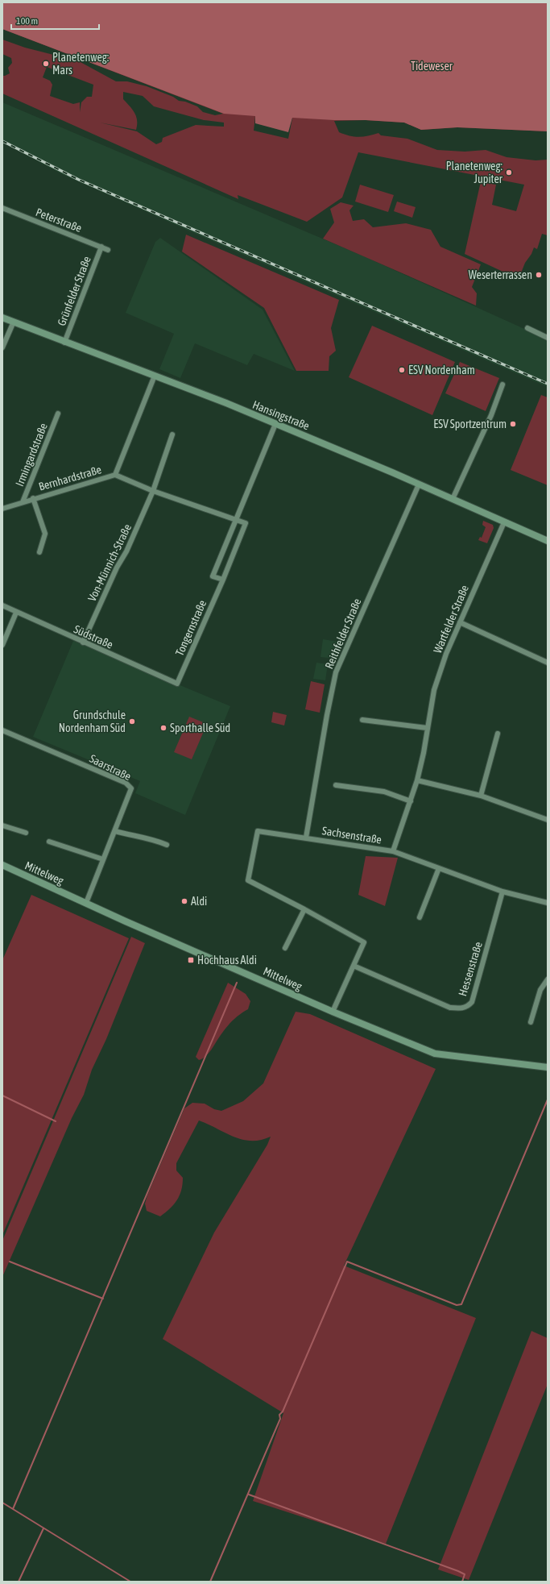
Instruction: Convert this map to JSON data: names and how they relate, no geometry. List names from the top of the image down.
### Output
{
  "streets": {
    "street": [
      "Peterstraße",
      "Grünfelder Straße",
      "Hansingstraße",
      "Irmingardstraße",
      "Bernhardstraße",
      "Von-Münnich-Straße",
      "Wartfelder Straße",
      "Tongernstraße",
      "Reithfelder Straße",
      "Südstraße",
      "Saarstraße",
      "Sachsenstraße",
      "Mittelweg",
      "Hessenstraße"
    ]
  },
  "crossings": [
    ["Peterstraße", "Grünfelder Straße"],
    ["Grünfelder Straße", "Hansingstraße"],
    ["Hansingstraße", "Bernhardstraße"],
    ["Hansingstraße", "Wartfelder Straße"],
    ["Hansingstraße", "Reithfelder Straße"],
    ["Irmingardstraße", "Bernhardstraße"],
    ["Von-Münnich-Straße", "Südstraße"],
    ["Wartfelder Straße", "Sachsenstraße"],
    ["Tongernstraße", "Südstraße"],
    ["Reithfelder Straße", "Sachsenstraße"],
    ["Saarstraße", "Mittelweg"],
    ["Sachsenstraße", "Mittelweg"],
    ["Sachsenstraße", "Hessenstraße"]
  ],
  "parks": ["Tideweser"],
  "places": {
    "other": [
      "Planetenweg: Mars",
      "Planetenweg: Jupiter",
      "Weserterrassen",
      "ESV Nordenham",
      "ESV Sportzentrum",
      "Grundschule Nordenham Süd",
      "Sporthalle Süd",
      "Aldi"
    ],
    "transit": ["Hochhaus Aldi"]
  },
  "scale_bar": "100 m"
}
